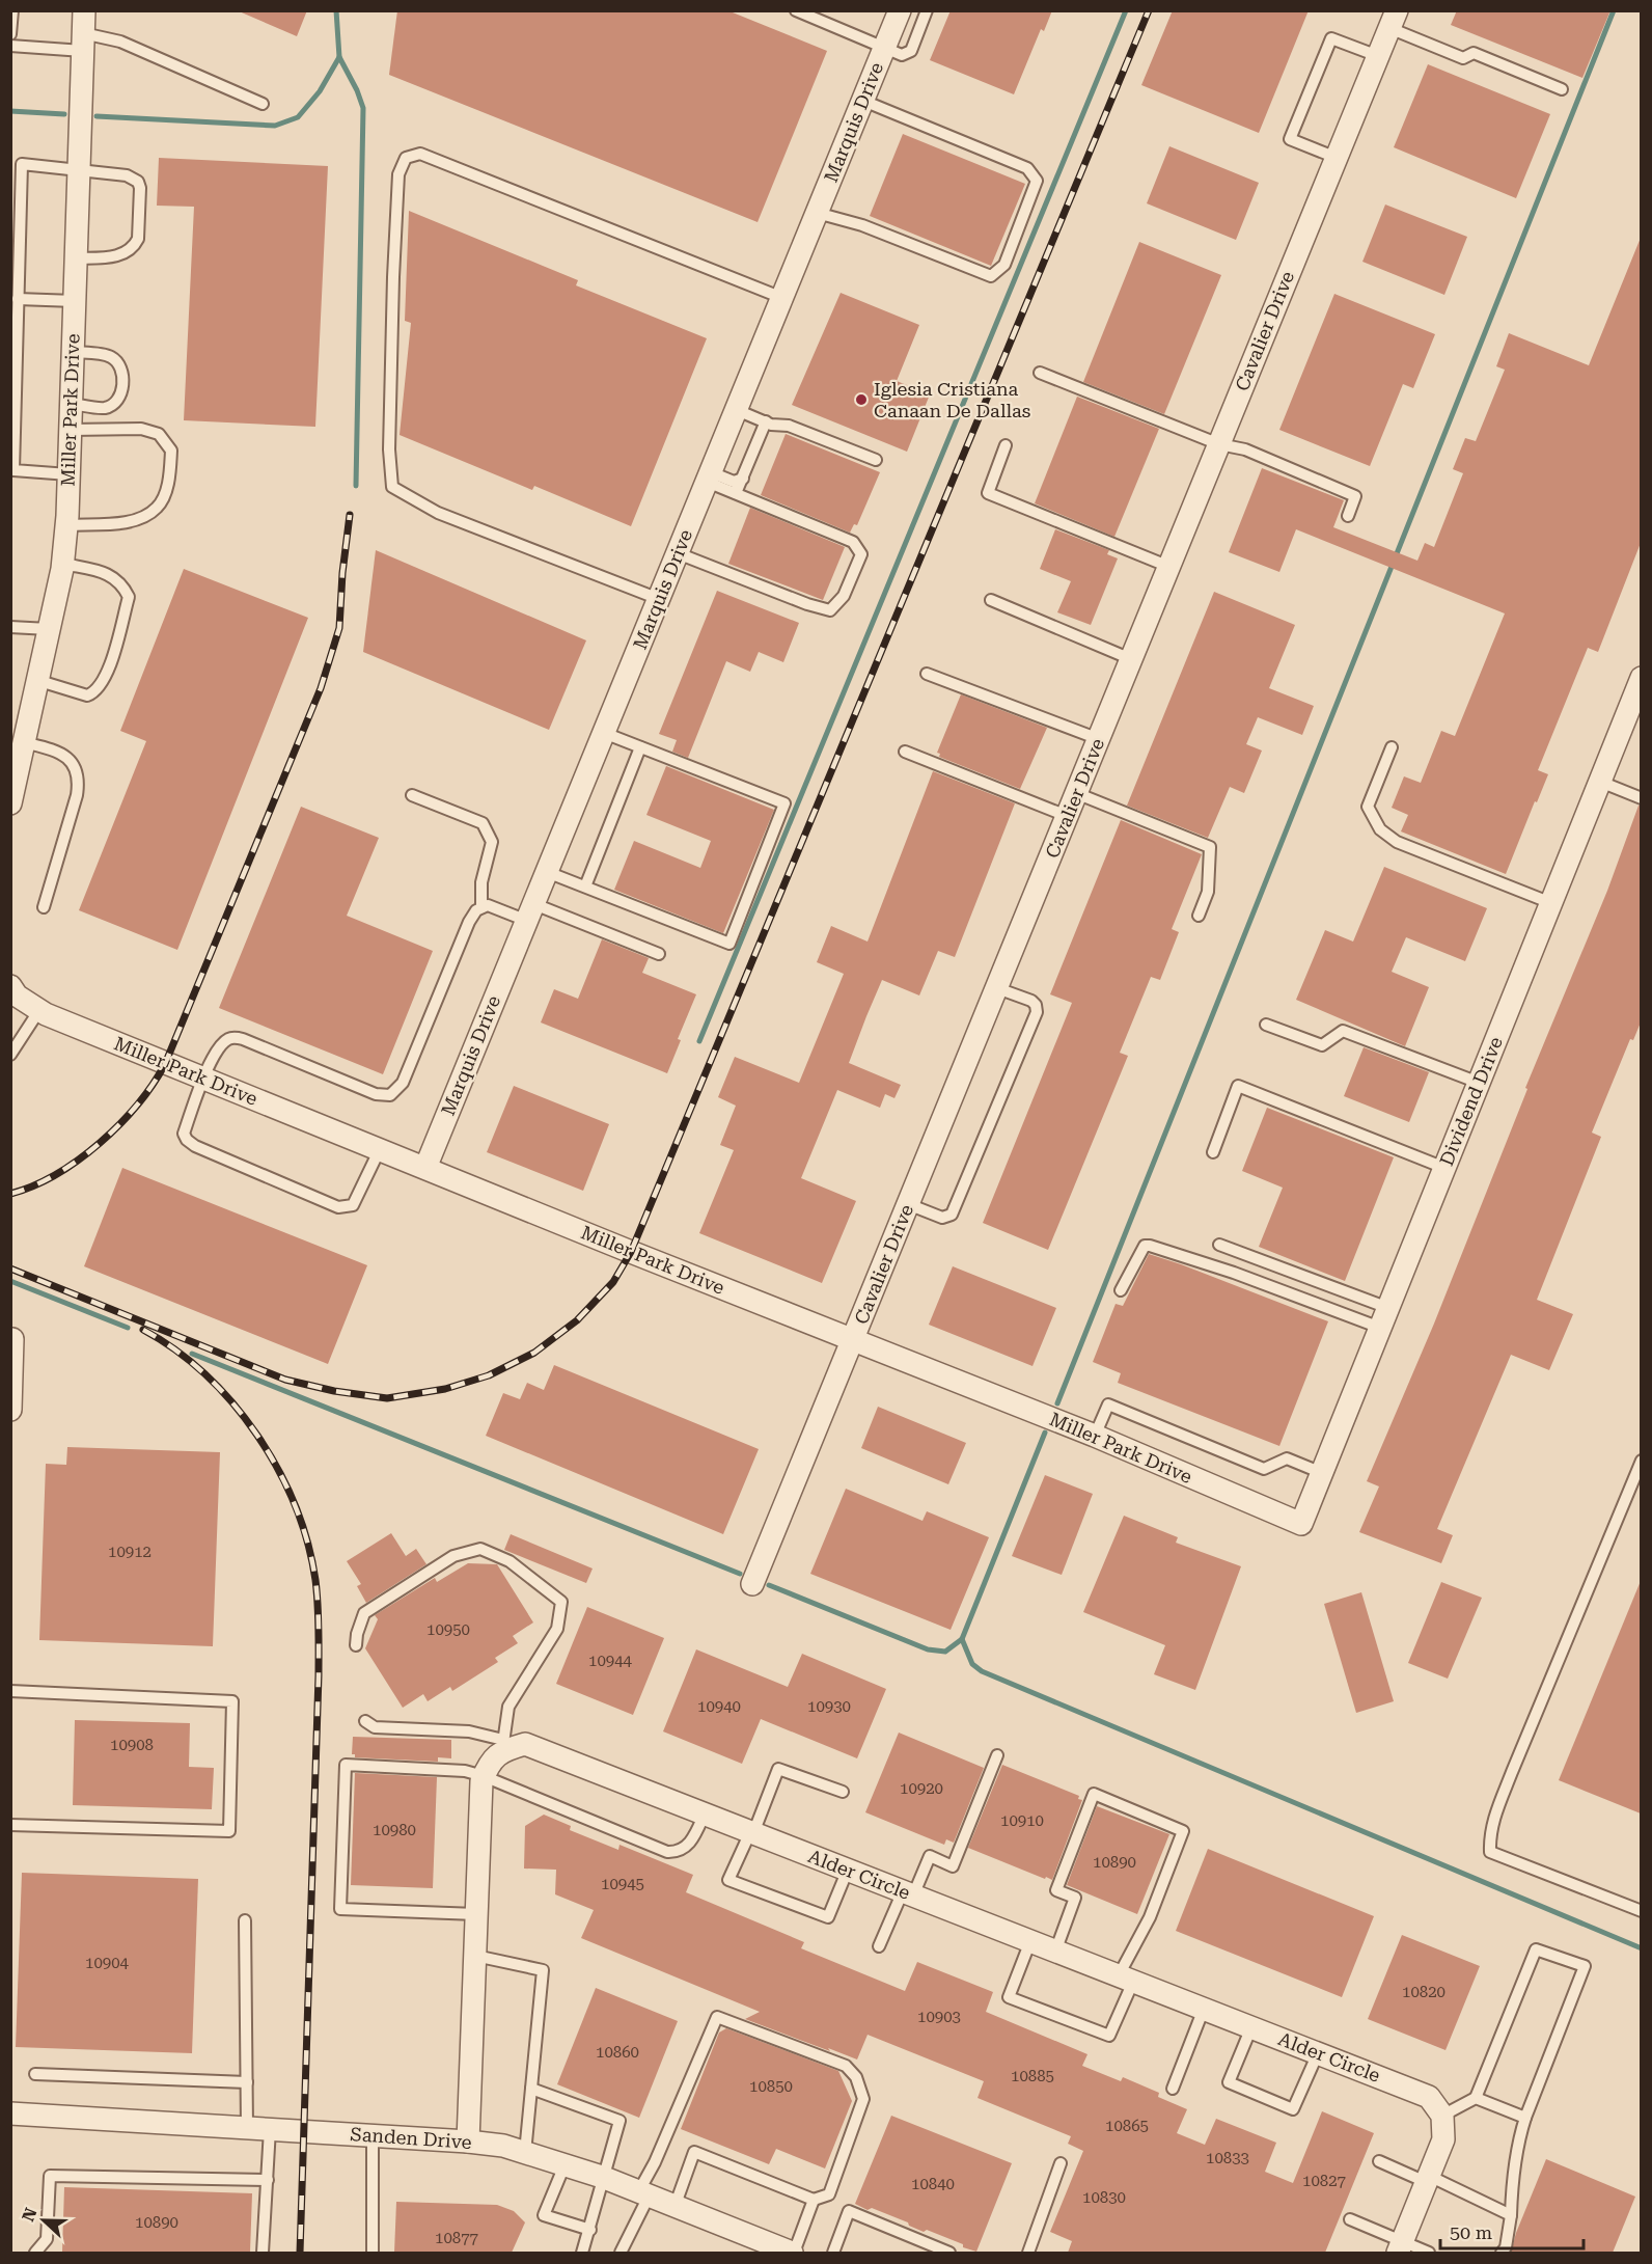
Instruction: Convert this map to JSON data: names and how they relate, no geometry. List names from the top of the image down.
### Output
{
  "streets": {
    "street": [
      "Marquis Drive",
      "Cavalier Drive",
      "Miller Park Drive",
      "Dividend Drive",
      "Alder Circle",
      "Sanden Drive"
    ]
  },
  "crossings": [
    ["Marquis Drive", "Miller Park Drive"],
    ["Cavalier Drive", "Miller Park Drive"],
    ["Miller Park Drive", "Dividend Drive"]
  ],
  "places": ["Iglesia Cristiana Canaan De Dallas"],
  "house_numbers": [
    "10912",
    "10950",
    "10944",
    "10940",
    "10930",
    "10908",
    "10920",
    "10910",
    "10980",
    "10890",
    "10945",
    "10904",
    "10820",
    "10903",
    "10860",
    "10885",
    "10850",
    "10865",
    "10833",
    "10827",
    "10840",
    "10830",
    "10890",
    "10877"
  ],
  "scale_bar": "50 m",
  "north": "left"
}
